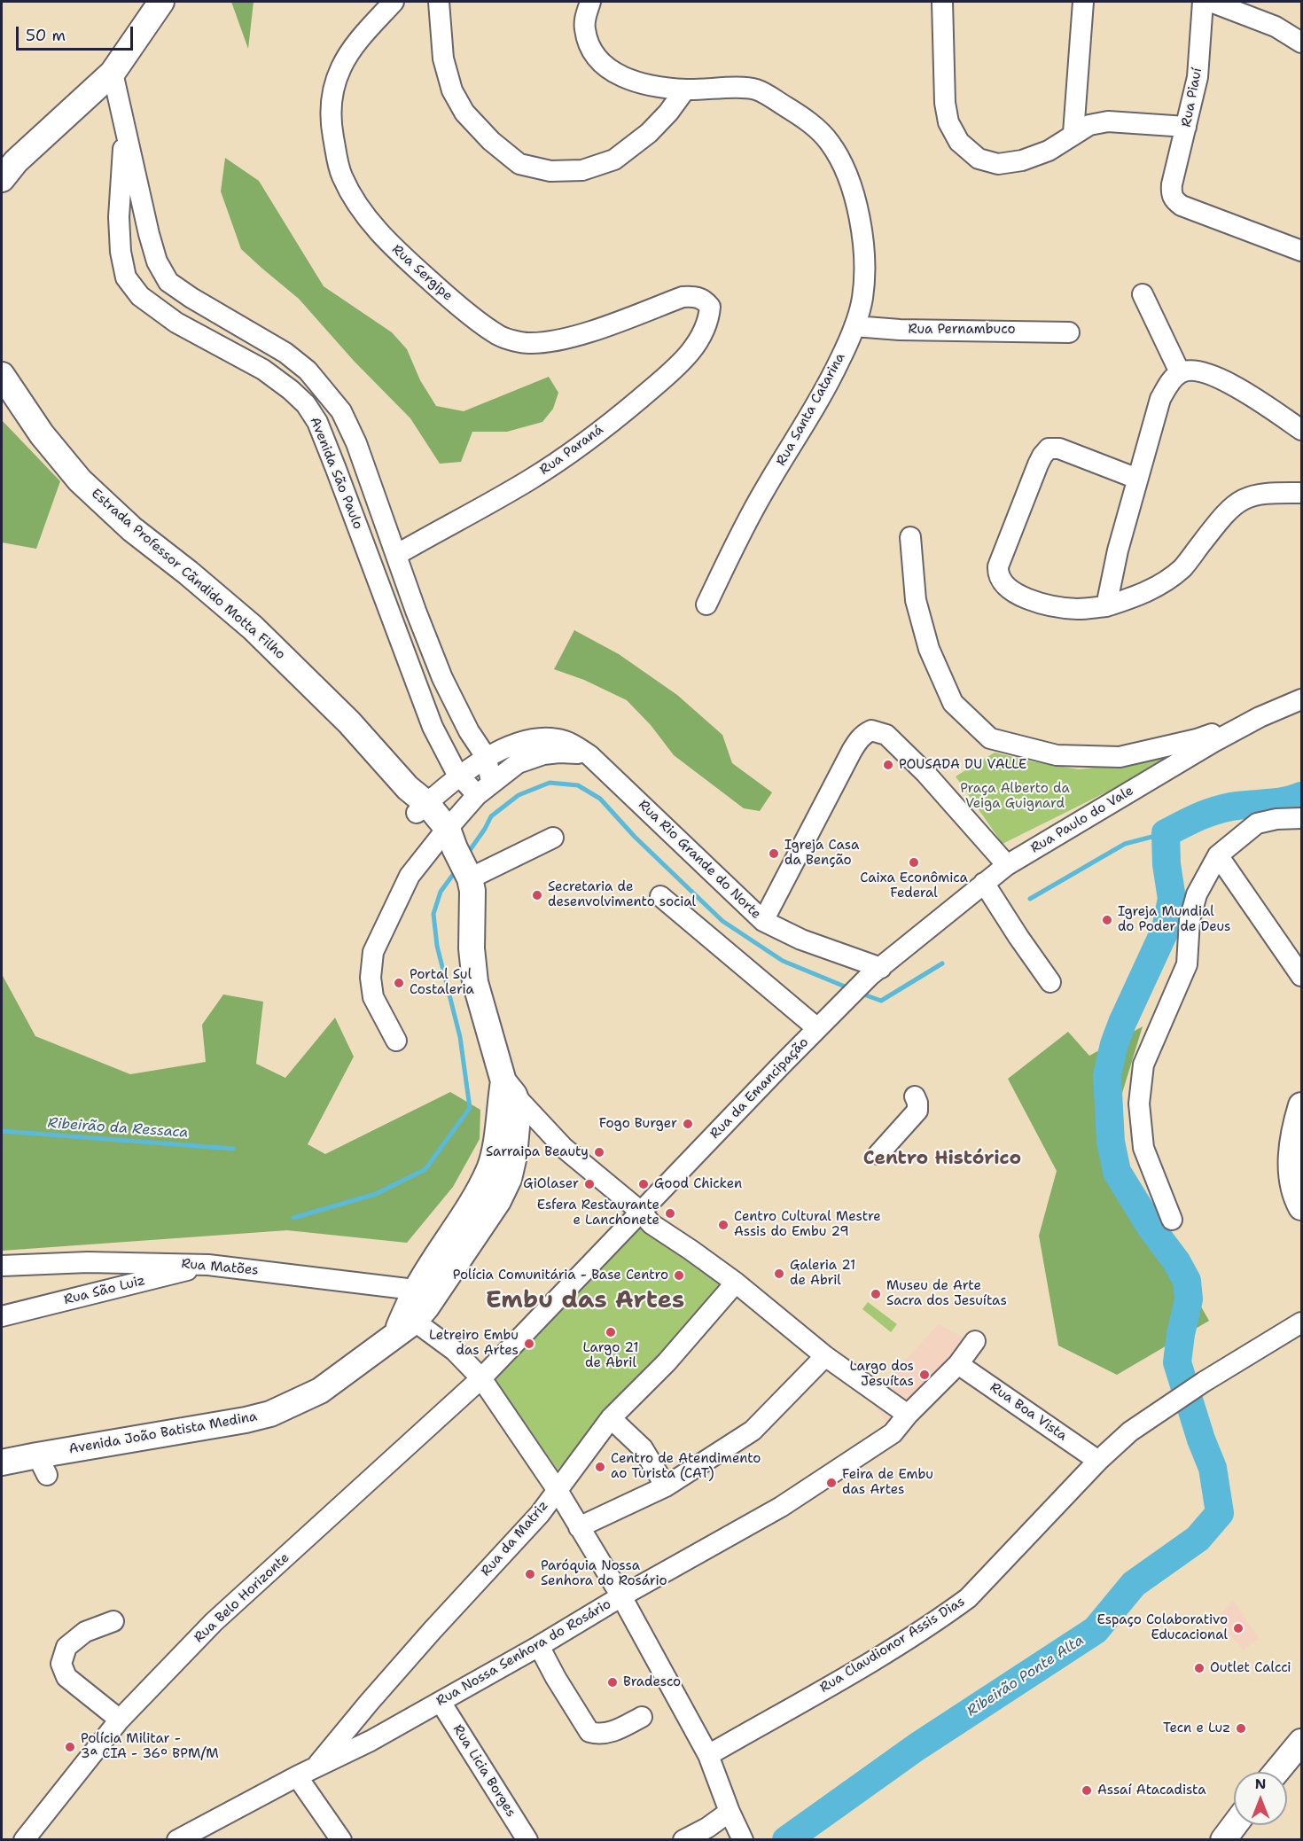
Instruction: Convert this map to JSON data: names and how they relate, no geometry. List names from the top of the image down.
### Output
{
  "streets": {
    "main road": ["Estrada Professor Cãndido Motta Filho", "Avenida João Batista Medina"],
    "street": [
      "Rua Piauí",
      "Rua Sergipe",
      "Rua Pernambuco",
      "Rua Santa Catarina",
      "Rua Paraná",
      "Avenida São Paulo",
      "Rua Paulo do Vale",
      "Rua Rio Grande do Norte",
      "Rua da Emancipação",
      "Rua Matões",
      "Rua São Luiz",
      "Rua Boa Vista",
      "Rua da Matriz",
      "Rua Belo Horizonte",
      "Rua Claudionor Assis Dias",
      "Rua Nossa Senhora do Rosário",
      "Rua Licia Borges"
    ]
  },
  "crossings": [
    ["Rua Sergipe", "Rua Paraná"],
    ["Rua Pernambuco", "Rua Santa Catarina"],
    ["Rua Paraná", "Avenida São Paulo"],
    ["Avenida São Paulo", "Rua Rio Grande do Norte"],
    ["Estrada Professor Cãndido Motta Filho", "Rua Rio Grande do Norte"],
    ["Estrada Professor Cãndido Motta Filho", "Avenida João Batista Medina"],
    ["Rua Paulo do Vale", "Rua Rio Grande do Norte"],
    ["Rua Paulo do Vale", "Rua da Emancipação"],
    ["Rua Rio Grande do Norte", "Rua da Emancipação"],
    ["Rua da Emancipação", "Rua Belo Horizonte"],
    ["Rua Matões", "Rua São Luiz"],
    ["Rua Matões", "Avenida João Batista Medina"],
    ["Rua Boa Vista", "Rua Claudionor Assis Dias"],
    ["Rua Boa Vista", "Rua Nossa Senhora do Rosário"],
    ["Rua da Matriz", "Rua Nossa Senhora do Rosário"],
    ["Rua Nossa Senhora do Rosário", "Rua Licia Borges"]
  ],
  "districts": ["Centro Histórico", "Embu das Artes"],
  "water": ["Ribeirão da Ressaca", "Ribeirão Ponte Alta"],
  "parks": ["Praça Alberto da Veiga Guignard"],
  "places": [
    "POUSADA DU VALLE",
    "Igreja Casa da Benção",
    "Caixa Econômica Federal",
    "Secretaria de desenvolvimento social",
    "Igreja Mundial do Poder de Deus",
    "Portal Sul Costaleria",
    "Fogo Burger",
    "Sarraipa Beauty",
    "GiOlaser",
    "Good Chicken",
    "Esfera Restaurante e Lanchonete",
    "Centro Cultural Mestre Assis do Embu 29",
    "Galeria 21 de Abril",
    "Polícia Comunitária - Base Centro",
    "Museu de Arte Sacra dos Jesuítas",
    "Largo 21 de Abril",
    "Letreiro Embu das Artes",
    "Largo dos Jesuítas",
    "Centro de Atendimento ao Turista (CAT)",
    "Feira de Embu das Artes",
    "Paróquia Nossa Senhora do Rosário",
    "Espaço Colaborativo Educacional",
    "Outlet Calcci",
    "Bradesco",
    "Tecn e Luz",
    "Polícia Militar - 3ª CIA - 36º BPM/M",
    "Assaí Atacadista"
  ],
  "scale_bar": "50 m",
  "north": "top"
}
